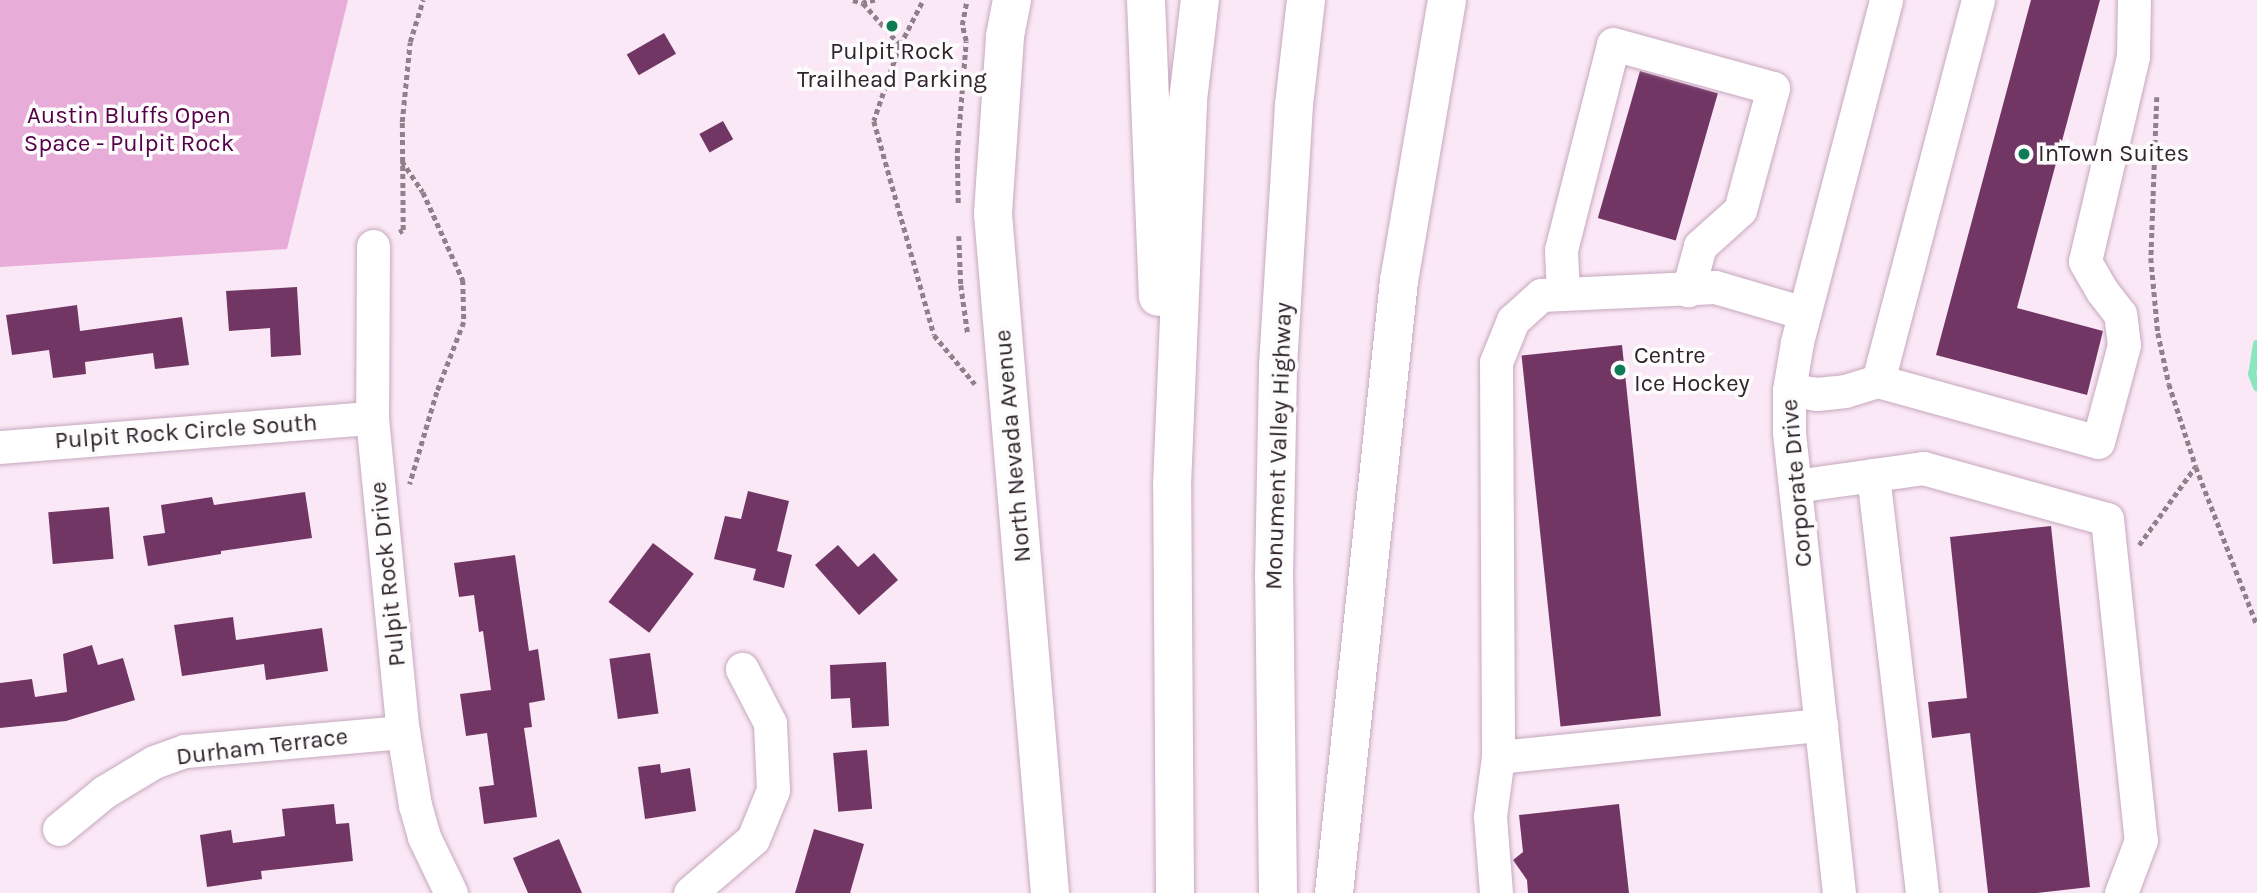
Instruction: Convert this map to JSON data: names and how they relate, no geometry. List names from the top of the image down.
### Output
{
  "streets": {
    "main road": ["North Nevada Avenue", "Monument Valley Highway"],
    "street": [
      "Pulpit Rock Circle South",
      "Corporate Drive",
      "Pulpit Rock Drive",
      "Durham Terrace"
    ]
  },
  "crossings": [
    ["Pulpit Rock Circle South", "Pulpit Rock Drive"],
    ["Pulpit Rock Drive", "Durham Terrace"]
  ],
  "parks": ["Austin Bluffs Open Space - Pulpit Rock"],
  "places": ["Pulpit Rock Trailhead Parking", "InTown Suites", "Centre Ice Hockey"]
}
